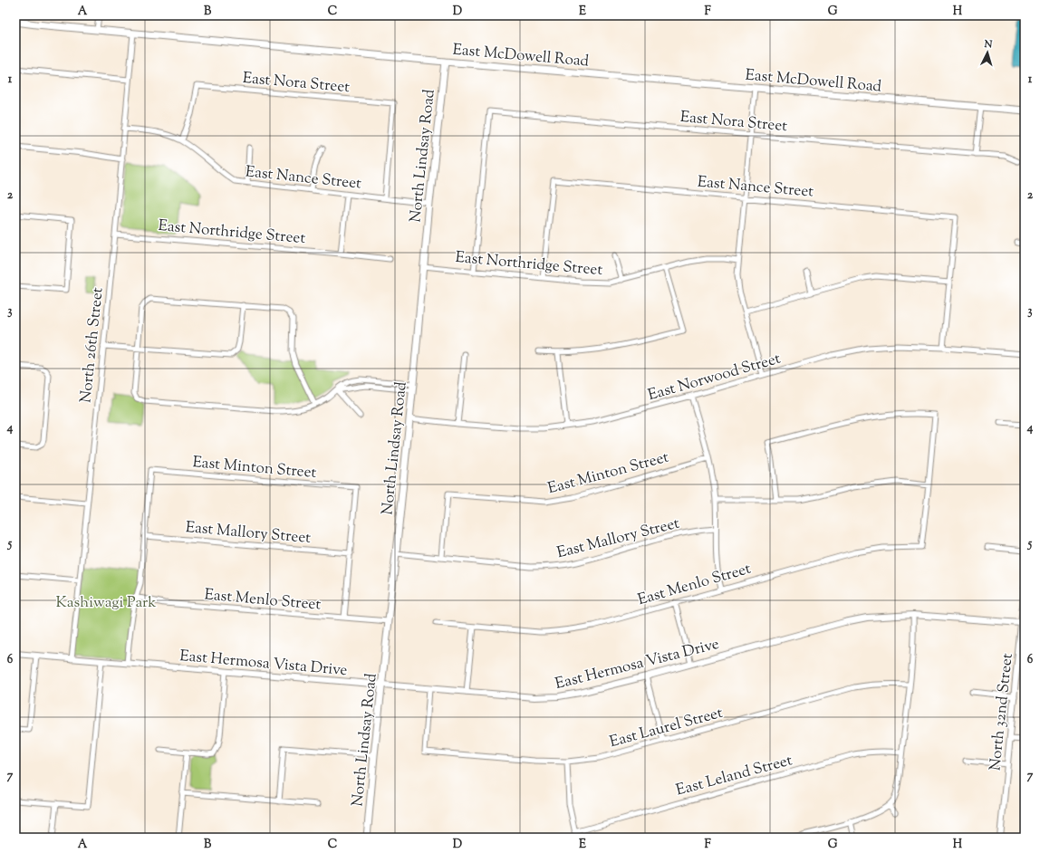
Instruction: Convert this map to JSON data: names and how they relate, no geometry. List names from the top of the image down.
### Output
{
  "streets": {
    "main road": ["East McDowell Road", "North Lindsay Road"],
    "street": [
      "East Nora Street",
      "East Nance Street",
      "East Northridge Street",
      "North 26th Street",
      "East Norwood Street",
      "East Minton Street",
      "East Mallory Street",
      "East Menlo Street",
      "East Hermosa Vista Drive",
      "North 32nd Street",
      "East Laurel Street",
      "East Leland Street"
    ]
  },
  "crossings": [
    ["East McDowell Road", "North Lindsay Road"],
    ["East McDowell Road", "North 26th Street"],
    ["East Nora Street", "East Nance Street"],
    ["East Nora Street", "East Northridge Street"],
    ["North Lindsay Road", "East Nance Street"],
    ["North Lindsay Road", "East Northridge Street"],
    ["North Lindsay Road", "East Norwood Street"],
    ["North Lindsay Road", "East Mallory Street"],
    ["North Lindsay Road", "East Menlo Street"],
    ["North Lindsay Road", "East Hermosa Vista Drive"],
    ["East Nance Street", "East Northridge Street"],
    ["East Nance Street", "North 26th Street"],
    ["East Northridge Street", "North 26th Street"],
    ["North 26th Street", "East Hermosa Vista Drive"],
    ["East Minton Street", "East Mallory Street"],
    ["East Hermosa Vista Drive", "North 32nd Street"],
    ["East Hermosa Vista Drive", "East Laurel Street"]
  ],
  "parks": ["Kashiwagi Park"],
  "north": "top",
  "grid": {
    "columns": [
      "A",
      "B",
      "C",
      "D",
      "E",
      "F",
      "G",
      "H"
    ],
    "rows": [
      "1",
      "2",
      "3",
      "4",
      "5",
      "6",
      "7"
    ]
  }
}
